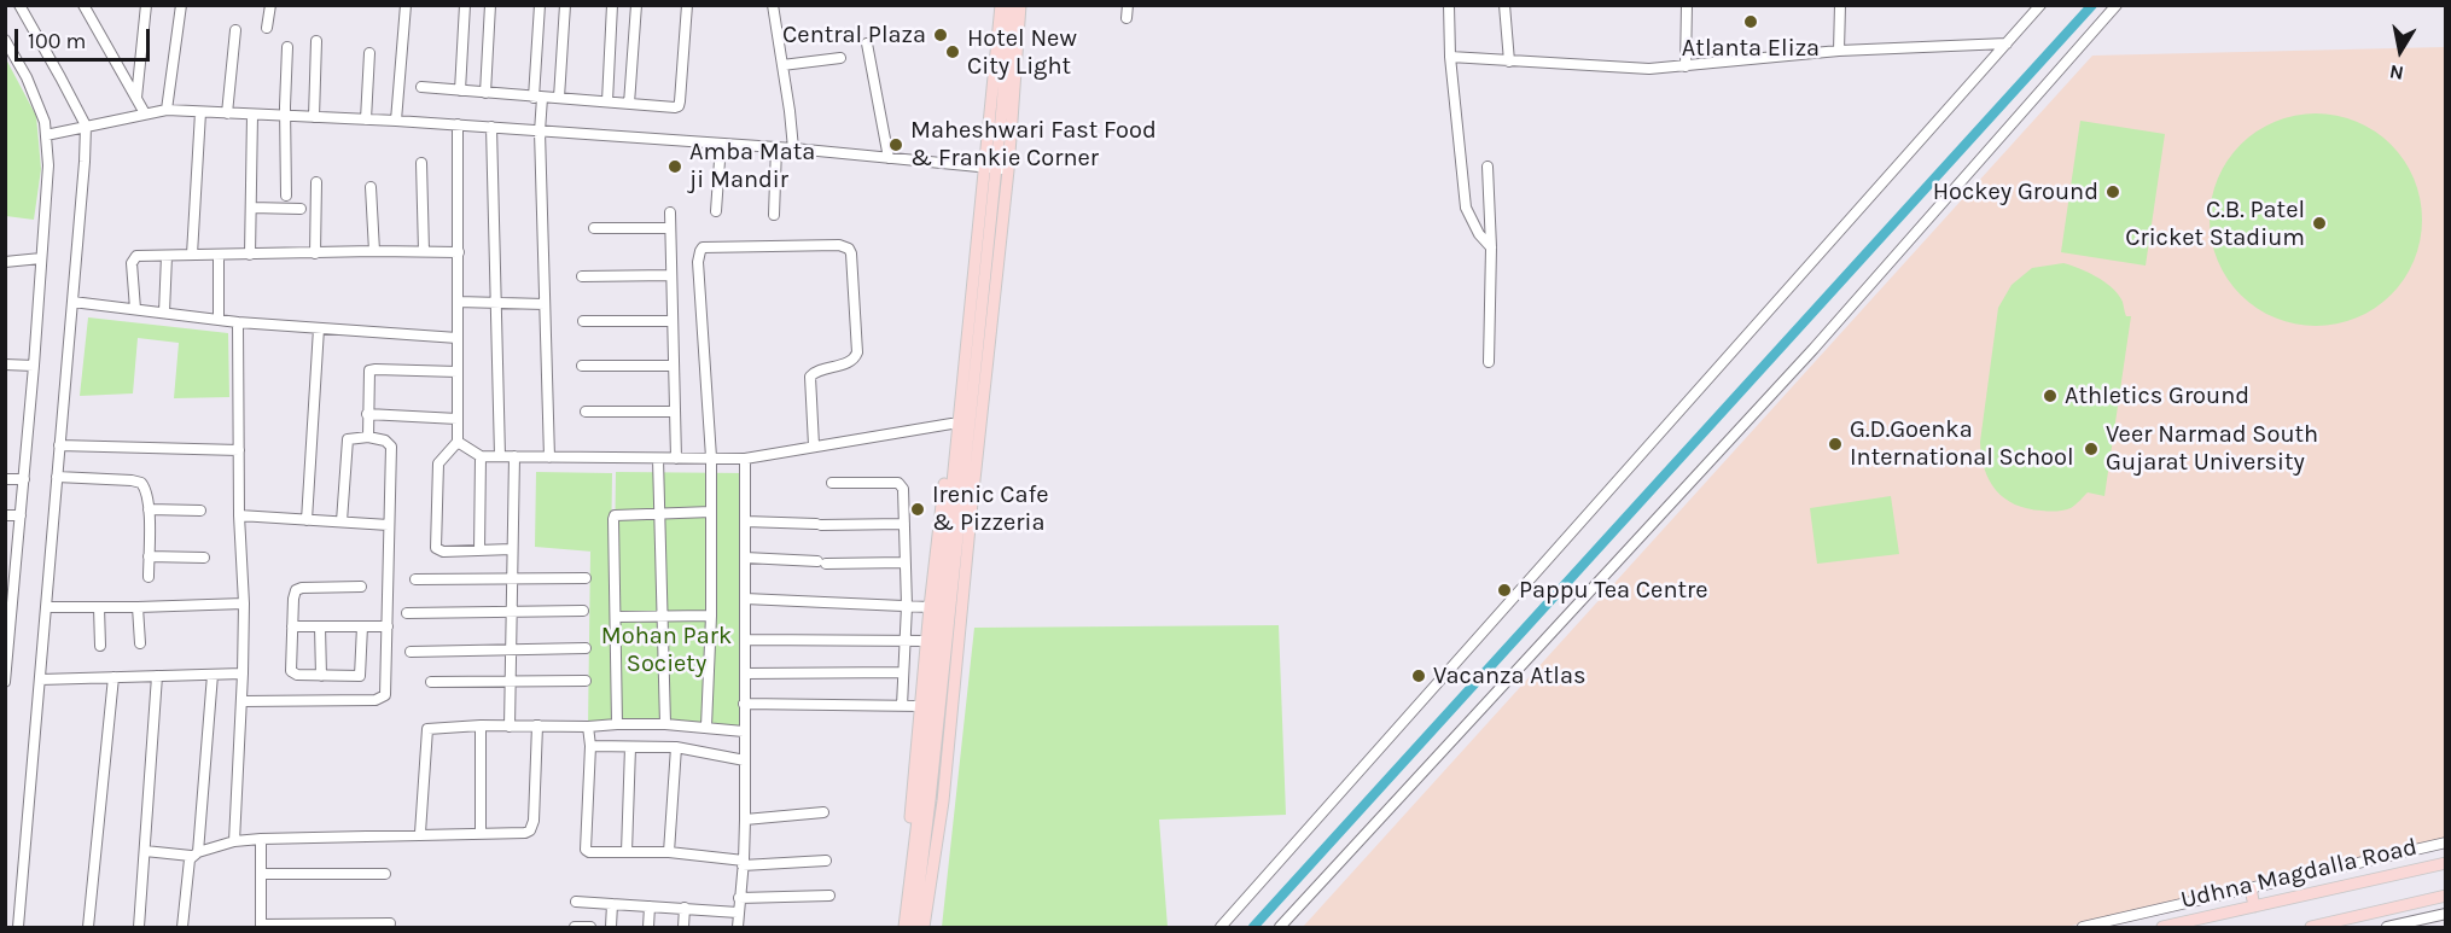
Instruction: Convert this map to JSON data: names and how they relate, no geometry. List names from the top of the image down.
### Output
{
  "streets": {
    "main road": ["Udhna Magdalla Road"]
  },
  "parks": ["Mohan Park Society"],
  "places": [
    "Atlanta Eliza",
    "Central Plaza",
    "Hotel New City Light",
    "Maheshwari Fast Food & Frankie Corner",
    "Amba Mata ji Mandir",
    "Hockey Ground",
    "C.B. Patel Cricket Stadium",
    "Athletics Ground",
    "G.D.Goenka International School",
    "Veer Narmad South Gujarat University",
    "Irenic Cafe & Pizzeria",
    "Pappu Tea Centre",
    "Vacanza Atlas"
  ],
  "scale_bar": "100 m",
  "north": "bottom"
}
